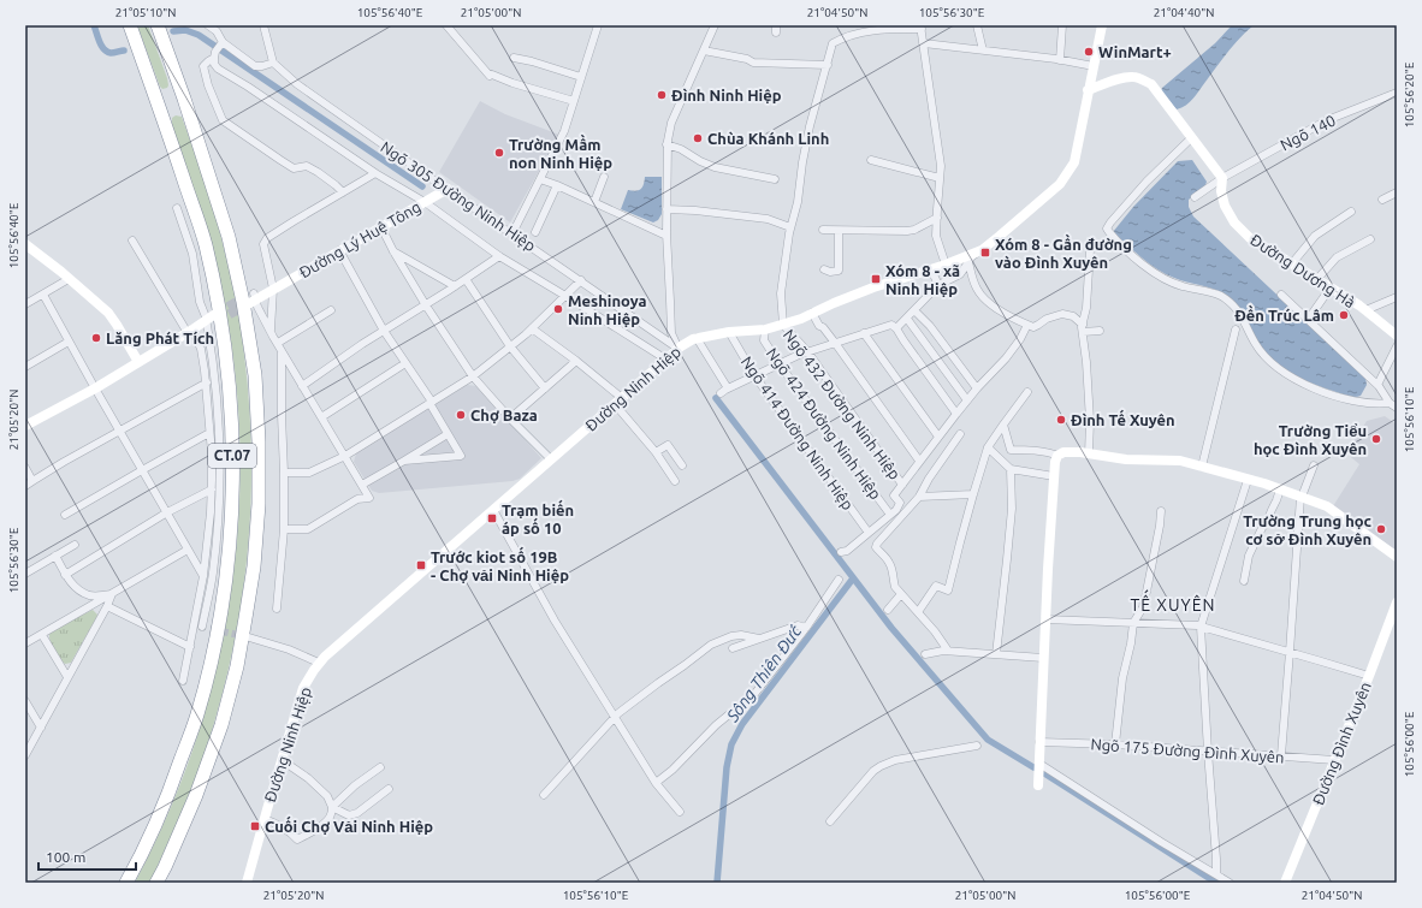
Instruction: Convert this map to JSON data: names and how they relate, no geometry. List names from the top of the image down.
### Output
{
  "streets": {
    "highway": ["CT.07"],
    "main road": [
      "Đường Lý Huệ Tông",
      "Đường Dương Hà",
      "Đường Ninh Hiệp",
      "Đường Đình Xuyên"
    ],
    "street": [
      "Ngõ 140",
      "Ngõ 305 Đường Ninh Hiệp",
      "Ngõ 432 Đường Ninh Hiệp",
      "Ngõ 424 Đường Ninh Hiệp",
      "Ngõ 414 Đường Ninh Hiệp",
      "Ngõ 175 Đường Đình Xuyên"
    ]
  },
  "crossings": [
    ["Ngõ 140", "Đường Dương Hà"],
    ["Ngõ 305 Đường Ninh Hiệp", "Đường Lý Huệ Tông"],
    ["Ngõ 305 Đường Ninh Hiệp", "Đường Ninh Hiệp"],
    ["Đường Ninh Hiệp", "Ngõ 432 Đường Ninh Hiệp"],
    ["Đường Ninh Hiệp", "Ngõ 424 Đường Ninh Hiệp"],
    ["Đường Ninh Hiệp", "Ngõ 414 Đường Ninh Hiệp"],
    ["Đường Đình Xuyên", "Ngõ 175 Đường Đình Xuyên"]
  ],
  "districts": ["TẾ XUYÊN"],
  "water": ["Sông Thiên Đức"],
  "places": {
    "other": [
      "WinMart+",
      "Đình Ninh Hiệp",
      "Chùa Khánh Linh",
      "Trường Mầm non Ninh Hiệp",
      "Meshinoya Ninh Hiệp",
      "Đền Trúc Lâm",
      "Lăng Phát Tích",
      "Chợ Baza",
      "Đình Tế Xuyên",
      "Trường Tiểu học Đình Xuyên",
      "Trường Trung học cơ sở Đình Xuyên"
    ],
    "transit": [
      "Xóm 8 - Gần đường vào Đình Xuyên",
      "Xóm 8 - xã Ninh Hiệp",
      "Trạm biến áp số 10",
      "Trước kiot số 19B - Chợ vải Ninh Hiệp",
      "Cuối Chợ Vải Ninh Hiệp"
    ]
  },
  "scale_bar": "100 m",
  "coordinates": [
    "21°05'10\"N",
    "105°56'40\"E",
    "21°05'00\"N",
    "21°04'50\"N",
    "105°56'30\"E",
    "21°04'40\"N",
    "105°56'20\"E",
    "21°05'20\"N",
    "105°56'10\"E",
    "105°56'00\"E"
  ]
}
